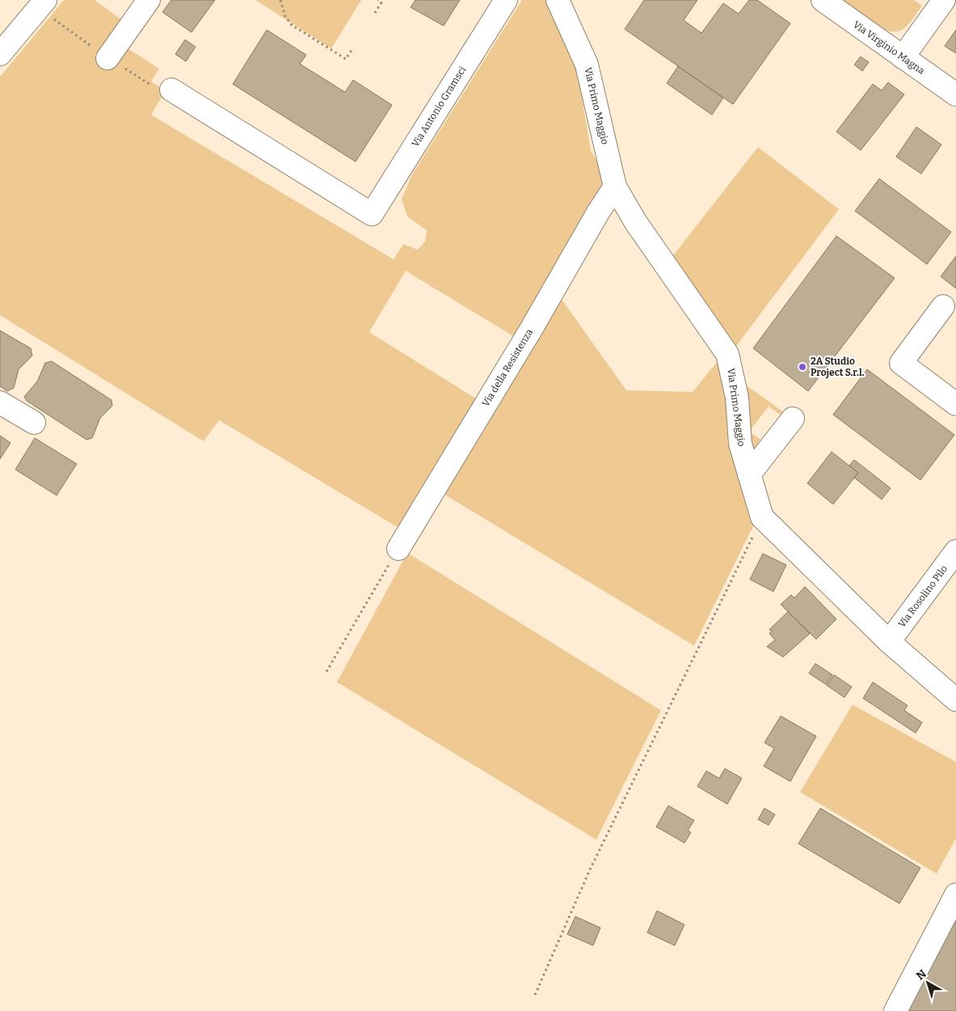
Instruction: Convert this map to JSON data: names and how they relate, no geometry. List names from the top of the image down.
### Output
{
  "streets": {
    "street": [
      "Via Virginio Magna",
      "Via Primo Maggio",
      "Via Antonio Gramsci",
      "Via della Resistenza",
      "Via Rosolino Pilo"
    ]
  },
  "crossings": [
    ["Via Primo Maggio", "Via della Resistenza"],
    ["Via Primo Maggio", "Via Rosolino Pilo"]
  ],
  "places": ["2A Studio Project S.r.l."],
  "north": "top left"
}
